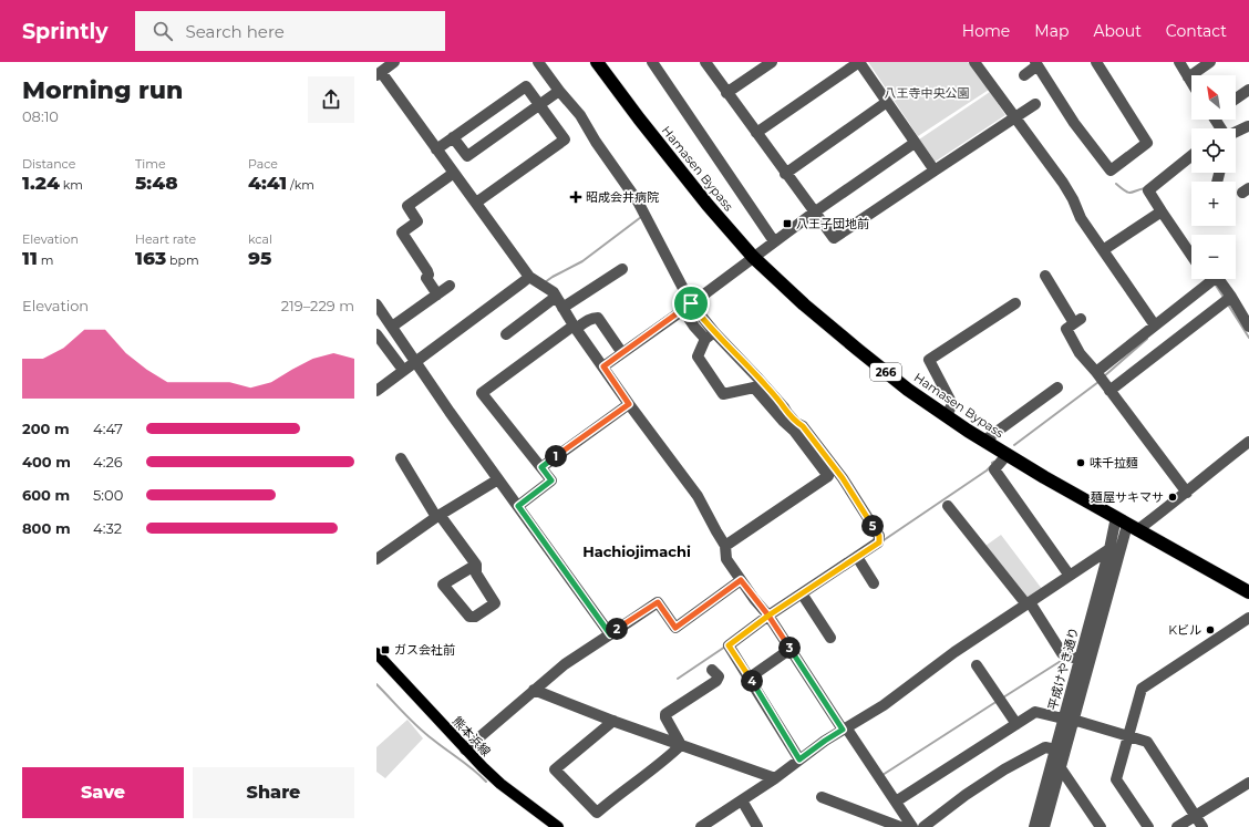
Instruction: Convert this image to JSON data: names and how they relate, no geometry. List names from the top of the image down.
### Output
{
  "streets": {
    "highway": ["Hamasen Bypass", "266"],
    "main road": ["熊本浜線"],
    "street": ["平成けやき通り"]
  },
  "crossings": [
    ["Hamasen Bypass", "平成けやき通り"]
  ],
  "districts": ["Hachiojimachi"],
  "parks": ["八王寺中央公園"],
  "places": {
    "health": ["昭成会井病院"],
    "transit": ["八王子団地前", "ガス会社前"],
    "other": ["味千拉麵", "麺屋サキマサ", "Kビル"]
  },
  "north": "top left",
  "page": {
    "header": "Sprintly",
    "search": "Search here",
    "nav": [
      "Home",
      "Map",
      "About",
      "Contact"
    ],
    "heading": ["Morning run", "08:10"],
    "map_buttons": ["+", "−"],
    "stats": [
      ["Distance", "1.24 km"],
      ["Time", "5:48"],
      ["Pace", "4:41 /km"],
      ["Elevation", "11 m"],
      ["Heart rate", "163 bpm"],
      ["kcal", "95"]
    ],
    "chart": ["Elevation", "219–229 m"],
    "list": [
      {
        "name": "200 m",
        "note": "4:47"
      },
      {
        "name": "400 m",
        "note": "4:26"
      },
      {
        "name": "600 m",
        "note": "5:00"
      },
      {
        "name": "800 m",
        "note": "4:32"
      }
    ],
    "pins": [
      "1",
      "5",
      "2",
      "3",
      "4"
    ],
    "buttons": ["Save", "Share"]
  }
}
